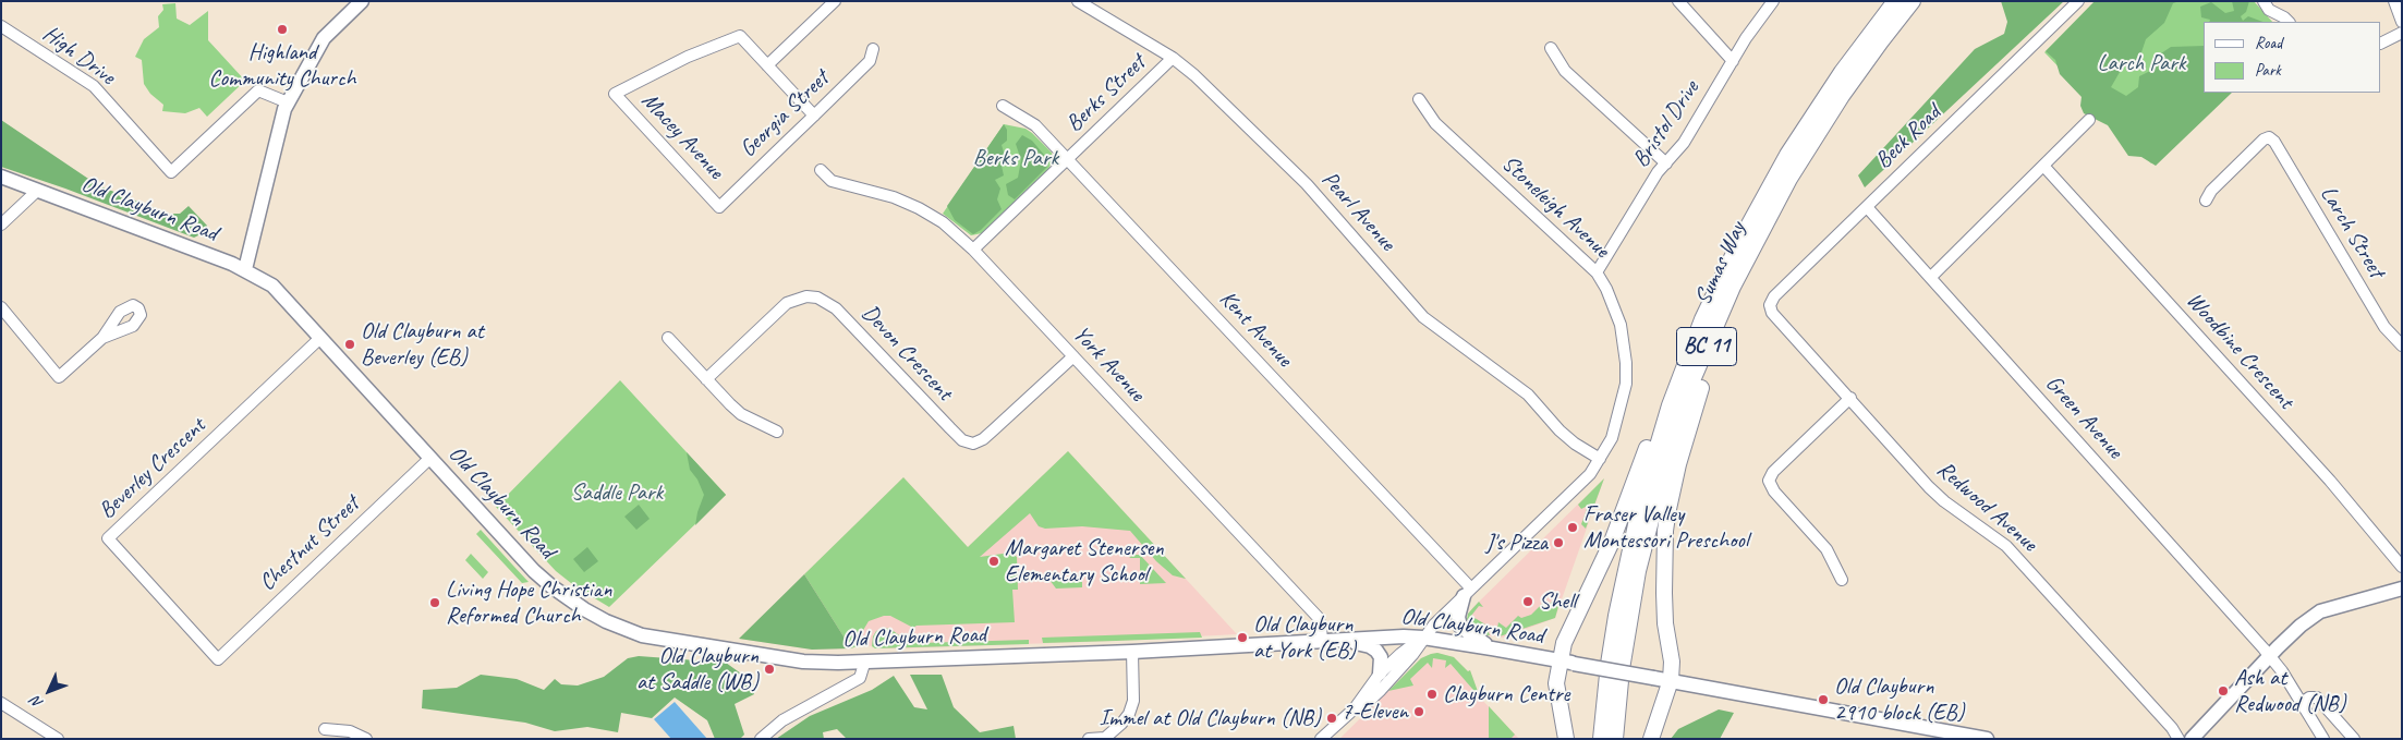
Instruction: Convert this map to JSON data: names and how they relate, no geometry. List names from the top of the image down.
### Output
{
  "streets": {
    "highway": ["Sumas Way", "BC 11"],
    "main road": ["Old Clayburn Road"],
    "street": [
      "High Drive",
      "Berks Street",
      "Georgia Street",
      "Bristol Drive",
      "Macey Avenue",
      "Beck Road",
      "Stoneleigh Avenue",
      "Pearl Avenue",
      "Larch Street",
      "Kent Avenue",
      "Woodbine Crescent",
      "Devon Crescent",
      "York Avenue",
      "Green Avenue",
      "Beverley Crescent",
      "Redwood Avenue",
      "Chestnut Street"
    ]
  },
  "crossings": [
    ["Berks Street", "Pearl Avenue"],
    ["Berks Street", "Kent Avenue"],
    ["Berks Street", "York Avenue"],
    ["Georgia Street", "Macey Avenue"],
    ["Bristol Drive", "Stoneleigh Avenue"],
    ["Beck Road", "Green Avenue"],
    ["Beck Road", "Redwood Avenue"],
    ["Stoneleigh Avenue", "Old Clayburn Road"],
    ["Stoneleigh Avenue", "Pearl Avenue"],
    ["Stoneleigh Avenue", "Kent Avenue"],
    ["Old Clayburn Road", "York Avenue"],
    ["Old Clayburn Road", "Beverley Crescent"],
    ["Old Clayburn Road", "Chestnut Street"],
    ["Devon Crescent", "York Avenue"],
    ["Beverley Crescent", "Chestnut Street"]
  ],
  "parks": ["Larch Park", "Berks Park", "Saddle Park"],
  "places": [
    "Highland Community Church",
    "Old Clayburn at Beverley (EB)",
    "Fraser Valley Montessori Preschool",
    "J's Pizza",
    "Margaret Stenersen Elementary School",
    "Shell",
    "Living Hope Christian Reformed Church",
    "Old Clayburn at York (EB)",
    "Old Clayburn at Saddle (WB)",
    "Ash at Redwood (NB)",
    "Clayburn Centre",
    "Old Clayburn 2910 block (EB)",
    "7-Eleven",
    "Immel at Old Clayburn (NB)"
  ],
  "legend": ["Road", "Park"],
  "north": "bottom left"
}
